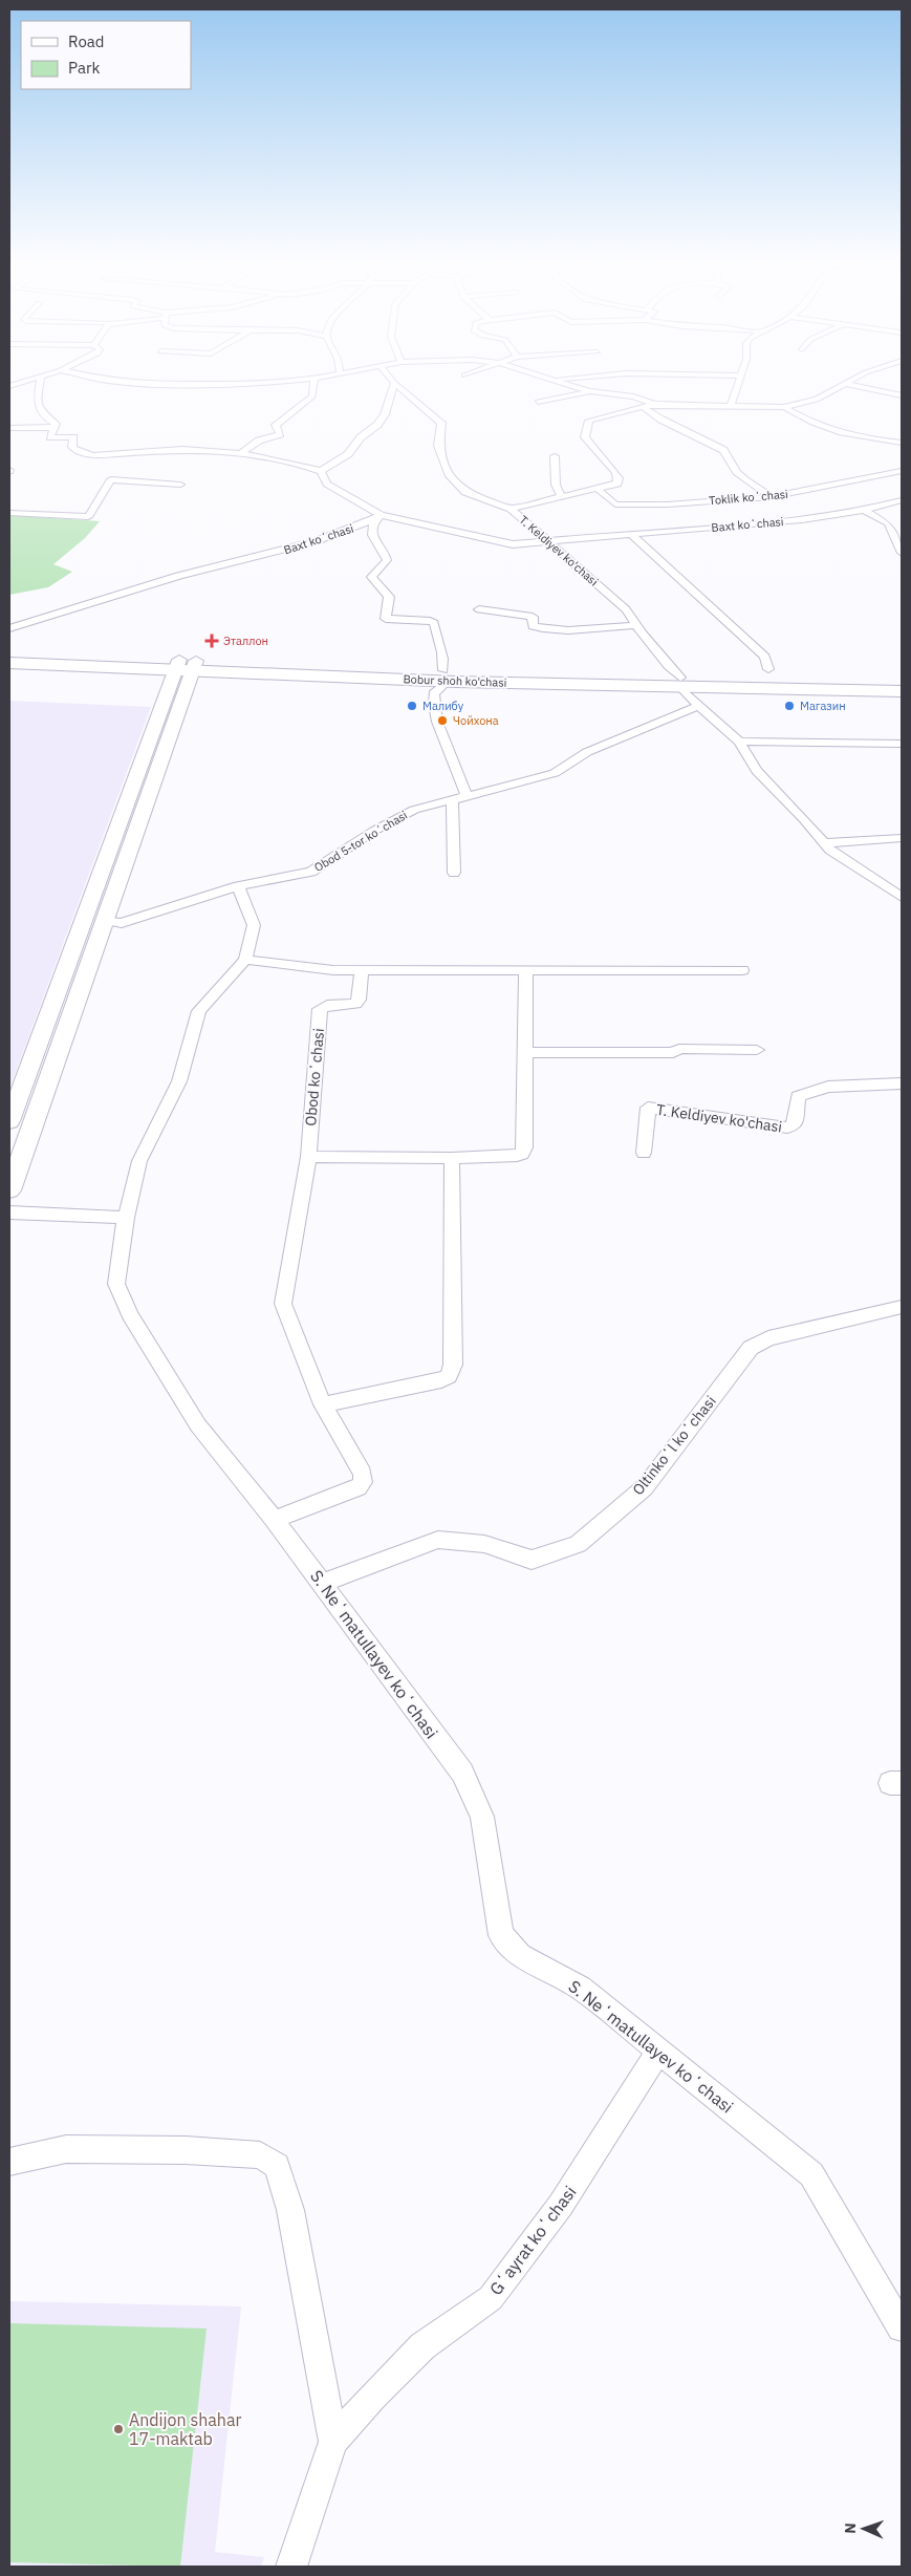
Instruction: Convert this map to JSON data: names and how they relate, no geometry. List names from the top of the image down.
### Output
{
  "streets": {
    "main road": ["Bobur shoh ko'chasi"],
    "street": [
      "Toklik koʻchasi",
      "Baxt koʻchasi",
      "T. Keldiyev ko'chasi",
      "Obod 5-tor koʻchasi",
      "Obod koʻchasi",
      "Oltinkoʻl koʻchasi",
      "S. Neʻmatullayev koʻchasi",
      "Gʻayrat koʻchasi"
    ]
  },
  "crossings": [
    ["Baxt koʻchasi", "T. Keldiyev ko'chasi"],
    ["T. Keldiyev ko'chasi", "Bobur shoh ko'chasi"],
    ["T. Keldiyev ko'chasi", "Obod 5-tor koʻchasi"],
    ["Obod 5-tor koʻchasi", "S. Neʻmatullayev koʻchasi"],
    ["Obod koʻchasi", "S. Neʻmatullayev koʻchasi"],
    ["Oltinkoʻl koʻchasi", "S. Neʻmatullayev koʻchasi"],
    ["S. Neʻmatullayev koʻchasi", "Gʻayrat koʻchasi"]
  ],
  "places": {
    "health": ["Эталлон"],
    "other": [
      "Малибу",
      "Магазин",
      "Чойхона",
      "Andijon shahar 17-maktab"
    ]
  },
  "legend": ["Road", "Park"],
  "north": "left"
}
